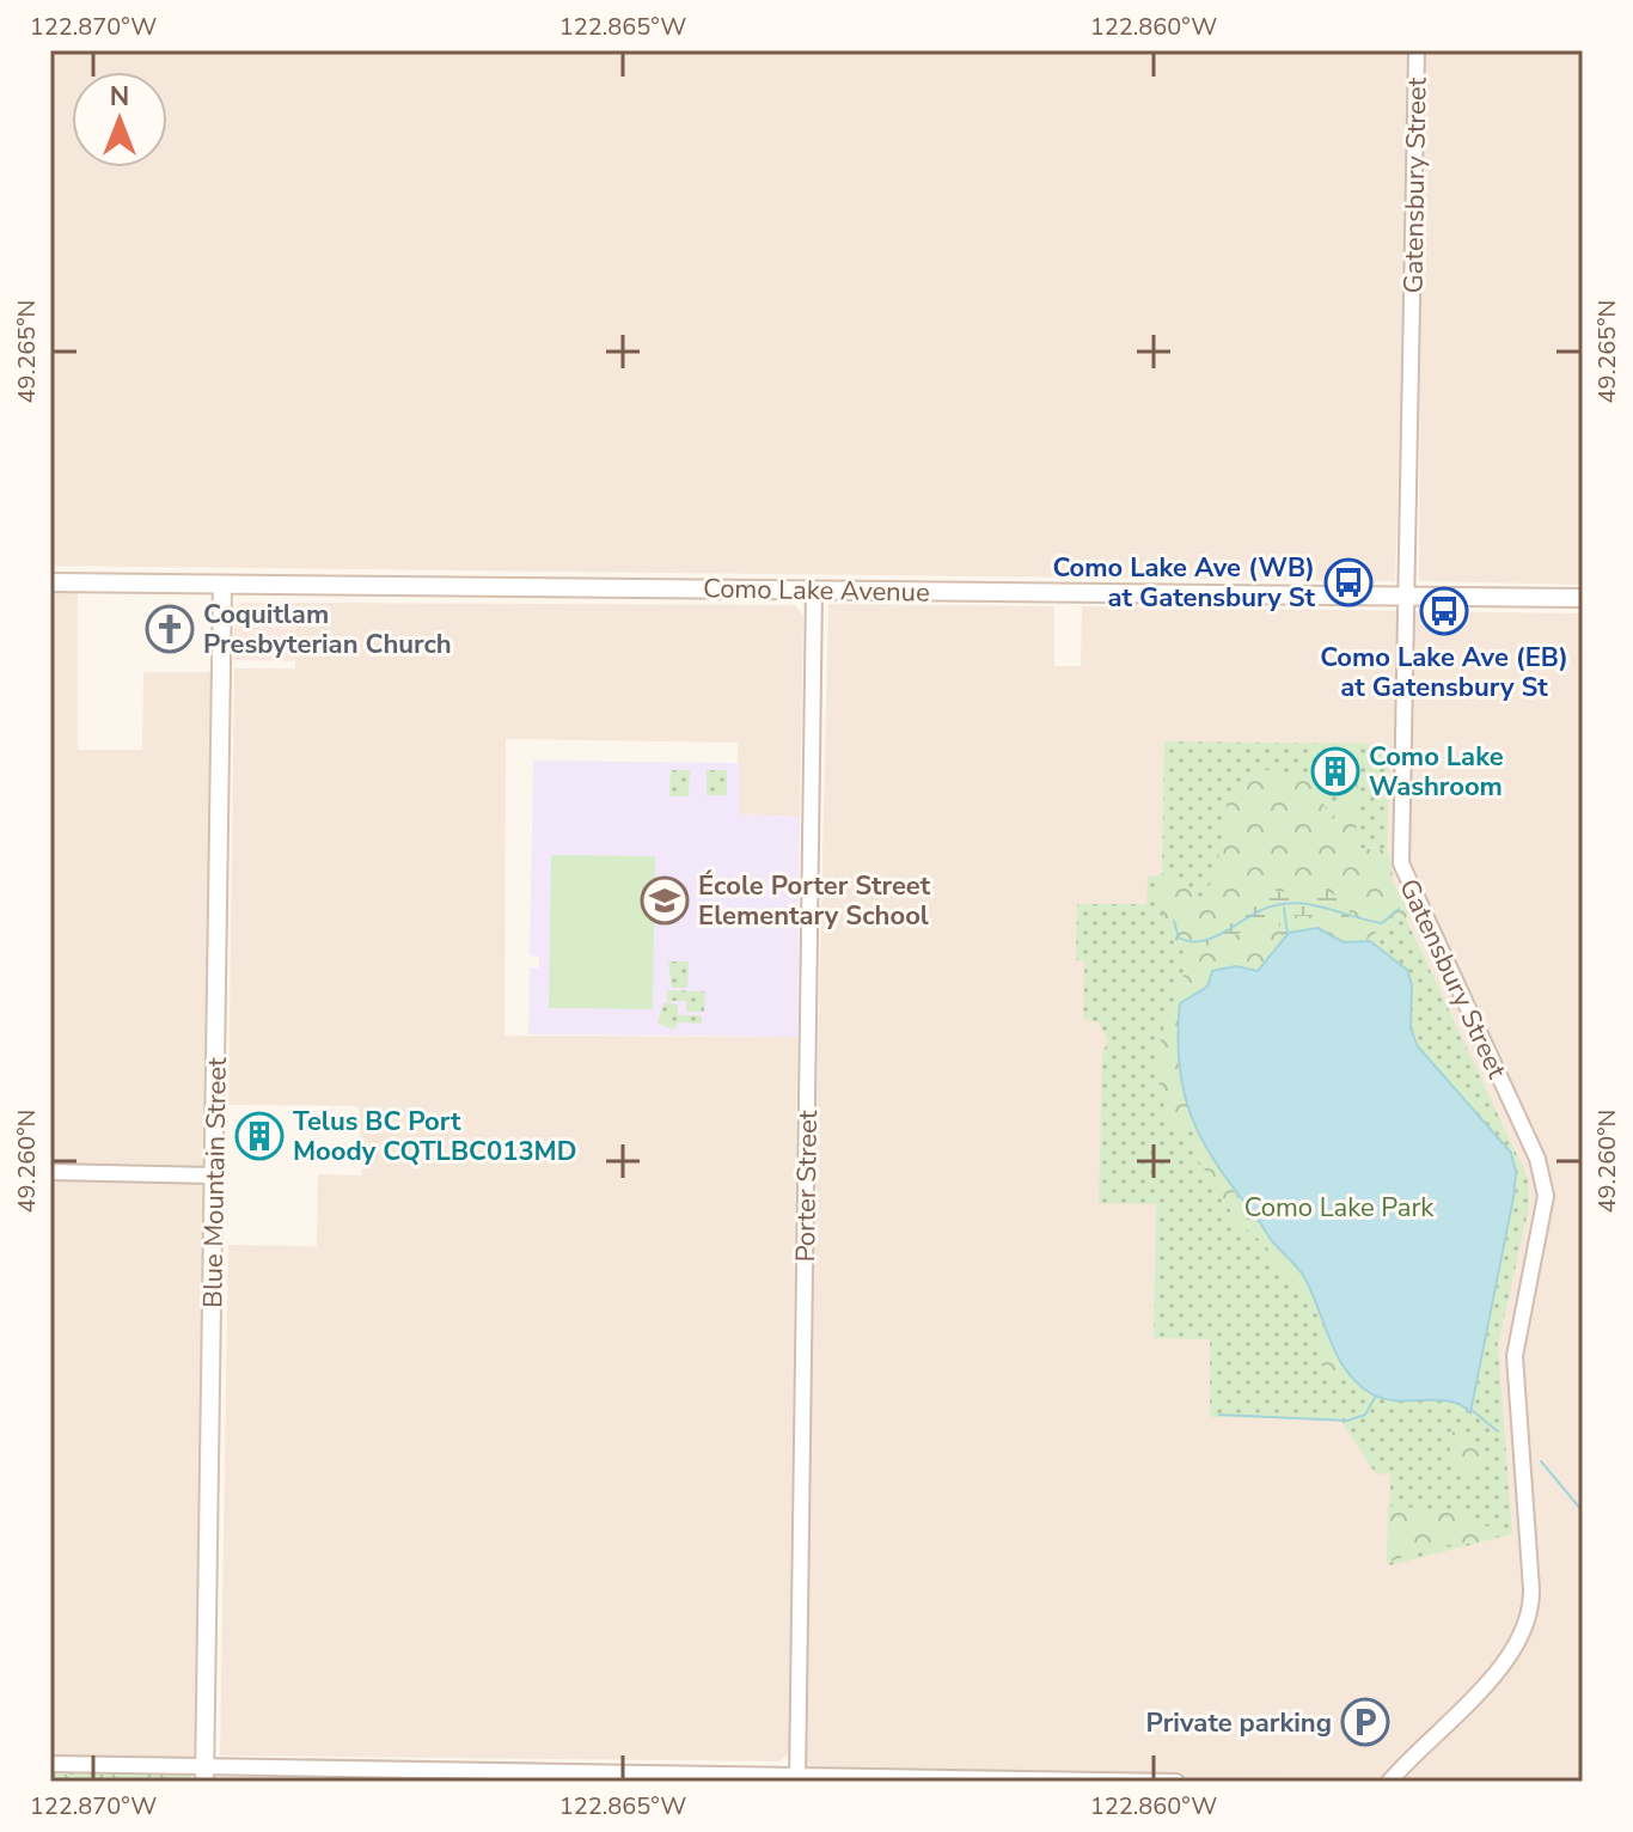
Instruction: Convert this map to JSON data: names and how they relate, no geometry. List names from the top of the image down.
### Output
{
  "streets": {
    "main road": ["Como Lake Avenue", "Blue Mountain Street"],
    "street": ["Gatensbury Street", "Porter Street"]
  },
  "crossings": [
    ["Gatensbury Street", "Como Lake Avenue"],
    ["Como Lake Avenue", "Blue Mountain Street"],
    ["Como Lake Avenue", "Porter Street"]
  ],
  "parks": ["Como Lake Park"],
  "places": {
    "bus stop": ["Como Lake Ave (WB) at Gatensbury St", "Como Lake Ave (EB) at Gatensbury St"],
    "church": ["Coquitlam Presbyterian Church"],
    "building": ["Como Lake Washroom", "Telus BC Port Moody CQTLBC013MD"],
    "school or university": ["École Porter Street Elementary School"],
    "parking": ["Private parking"]
  },
  "north": "top",
  "coordinates": [
    "122.870°W",
    "122.865°W",
    "122.860°W",
    "49.265°N",
    "49.260°N"
  ]
}
